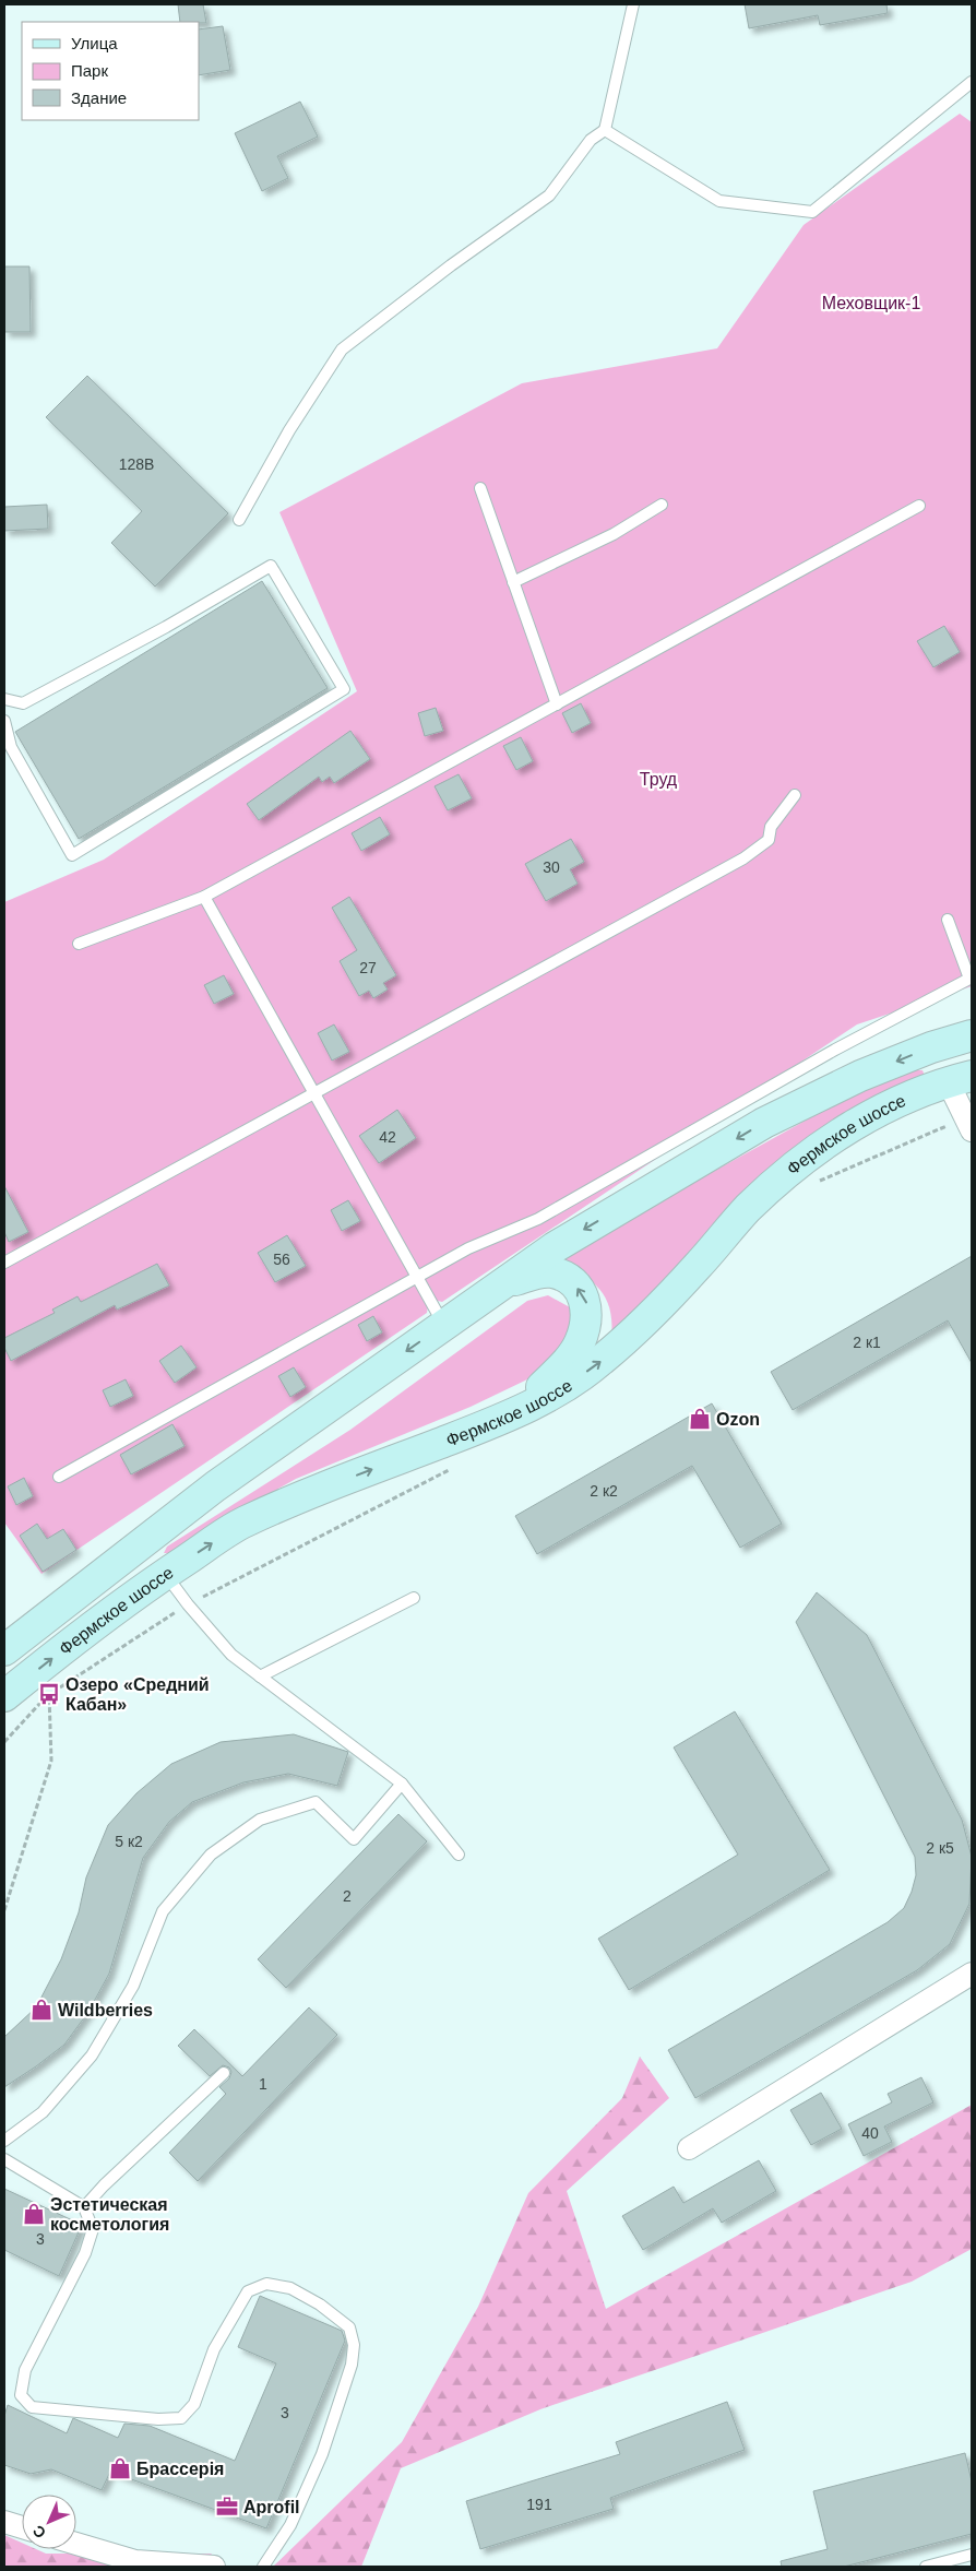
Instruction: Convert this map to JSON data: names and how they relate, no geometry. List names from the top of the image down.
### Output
{
  "streets": {
    "main road": ["Фермское шоссе"]
  },
  "parks": ["Меховщик-1", "Труд"],
  "places": {
    "shop": [
      "Ozon",
      "Wildberries",
      "Эстетическая косметология",
      "Брассерiя"
    ],
    "bus stop": ["Озеро «Средний Кабан»"],
    "office": ["Aprofil"]
  },
  "house_numbers": [
    "128В",
    "30",
    "27",
    "42",
    "56",
    "2 к1",
    "2 к2",
    "5 к2",
    "2 к5",
    "2",
    "1",
    "40",
    "3",
    "3",
    "191"
  ],
  "legend": ["Улица", "Парк", "Здание"],
  "north": "bottom left"
}
